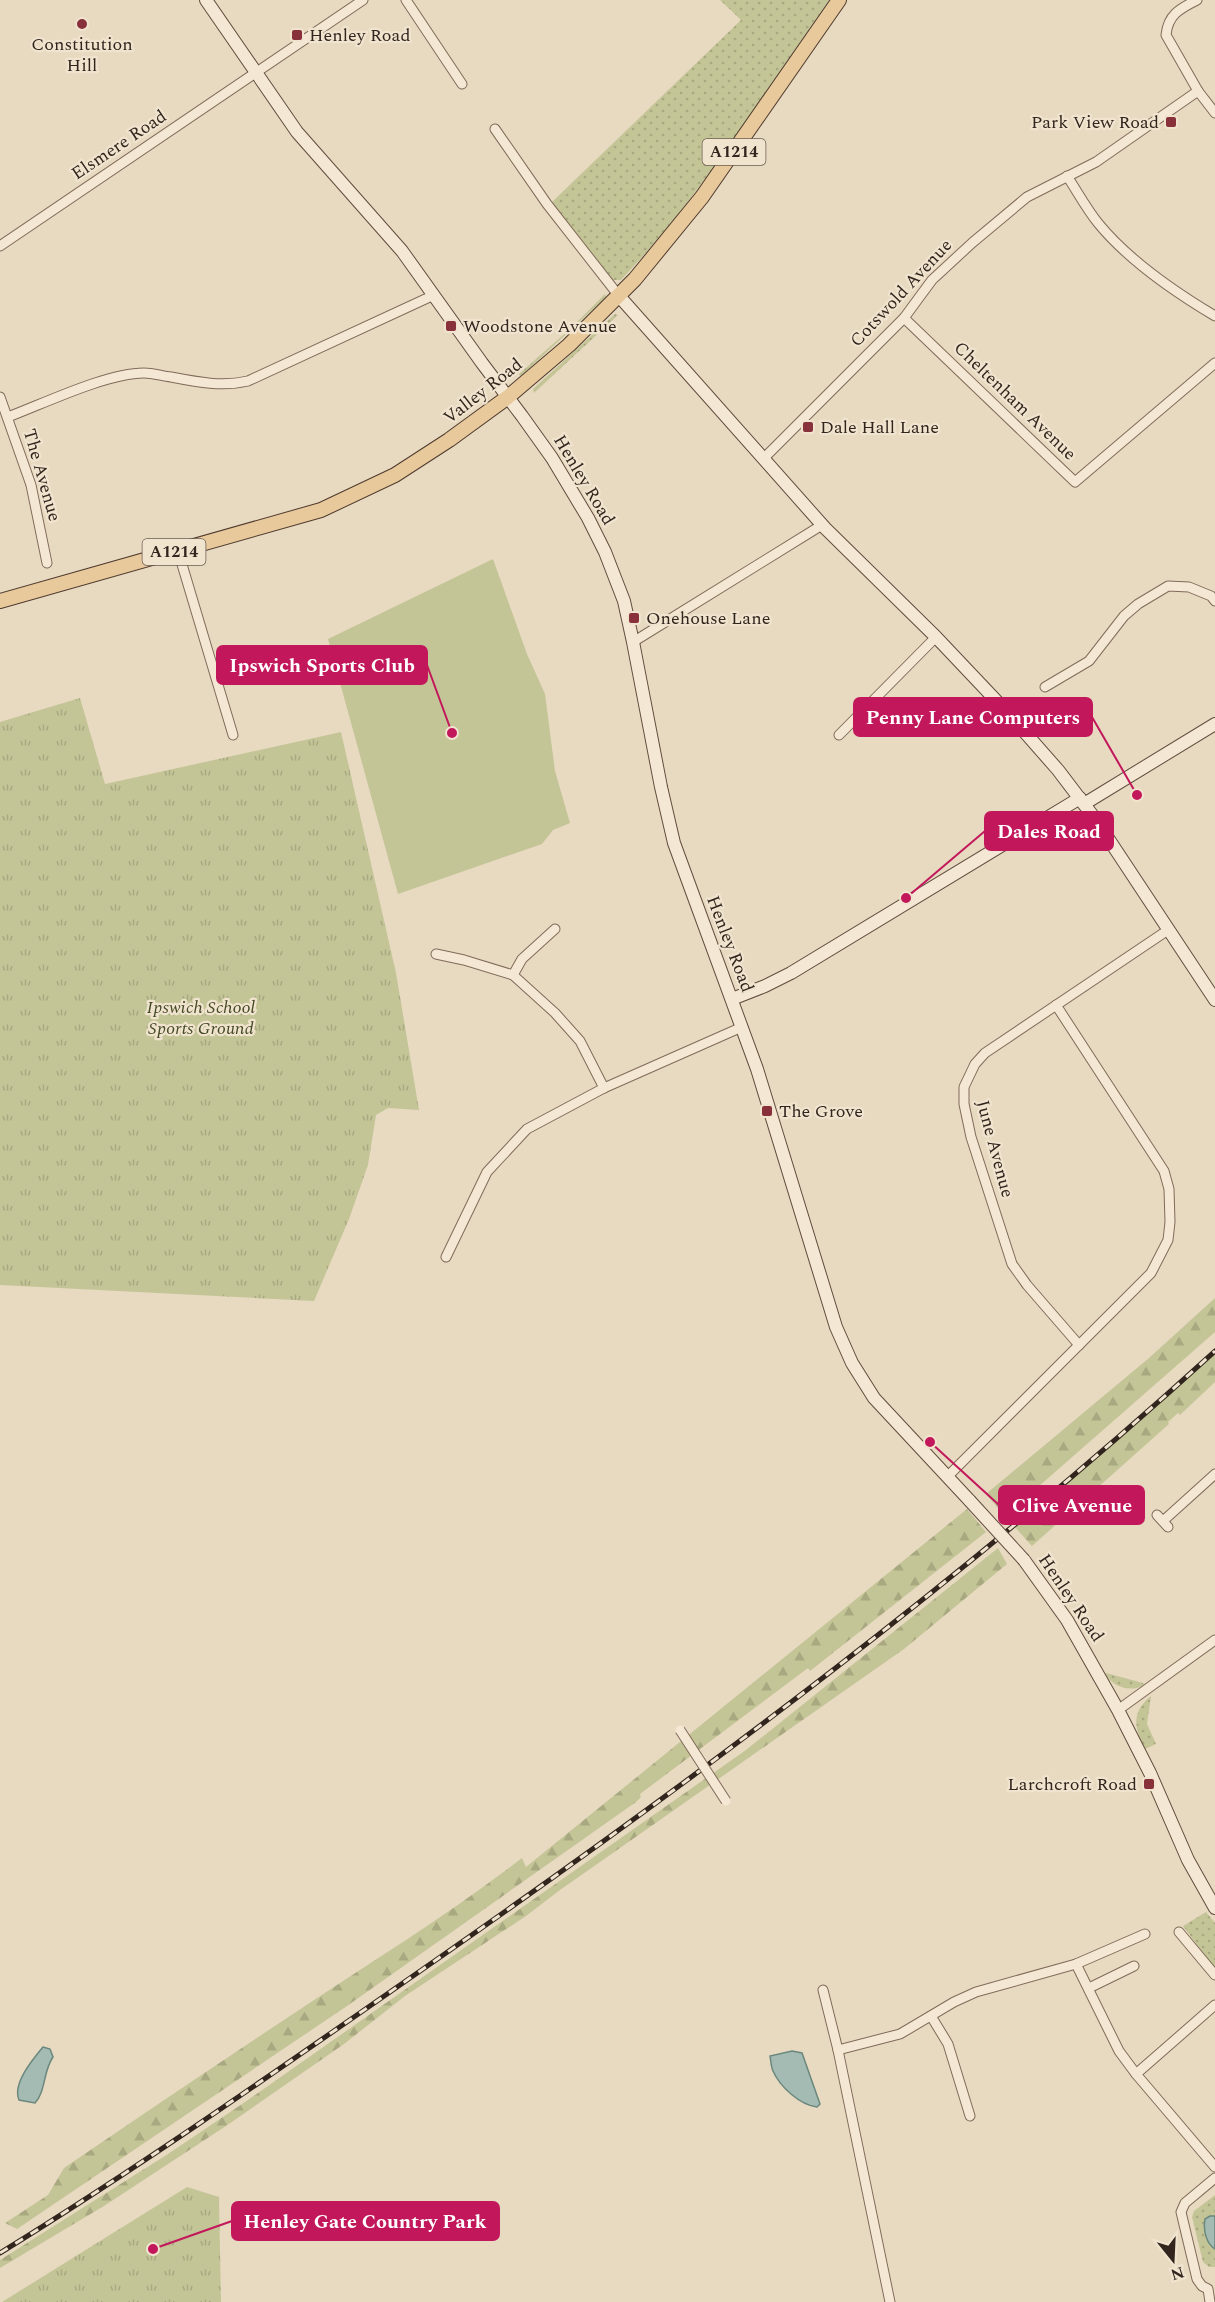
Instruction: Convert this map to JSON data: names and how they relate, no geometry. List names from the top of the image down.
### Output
{
  "streets": {
    "main road": ["A1214", "Valley Road"],
    "street": [
      "Elsmere Road",
      "Cotswold Avenue",
      "Cheltenham Avenue",
      "The Avenue",
      "Henley Road",
      "June Avenue"
    ]
  },
  "crossings": [
    ["Elsmere Road", "Henley Road"],
    ["Cotswold Avenue", "Cheltenham Avenue"],
    ["Valley Road", "Henley Road"]
  ],
  "parks": ["Ipswich School Sports Ground"],
  "places": {
    "other": [
      "Constitution Hill",
      "Ipswich Sports Club",
      "Penny Lane Computers",
      "Dales Road",
      "Clive Avenue",
      "Henley Gate Country Park"
    ],
    "transit": [
      "Henley Road",
      "Park View Road",
      "Woodstone Avenue",
      "Dale Hall Lane",
      "Onehouse Lane",
      "The Grove",
      "Larchcroft Road"
    ]
  },
  "north": "bottom"
}
